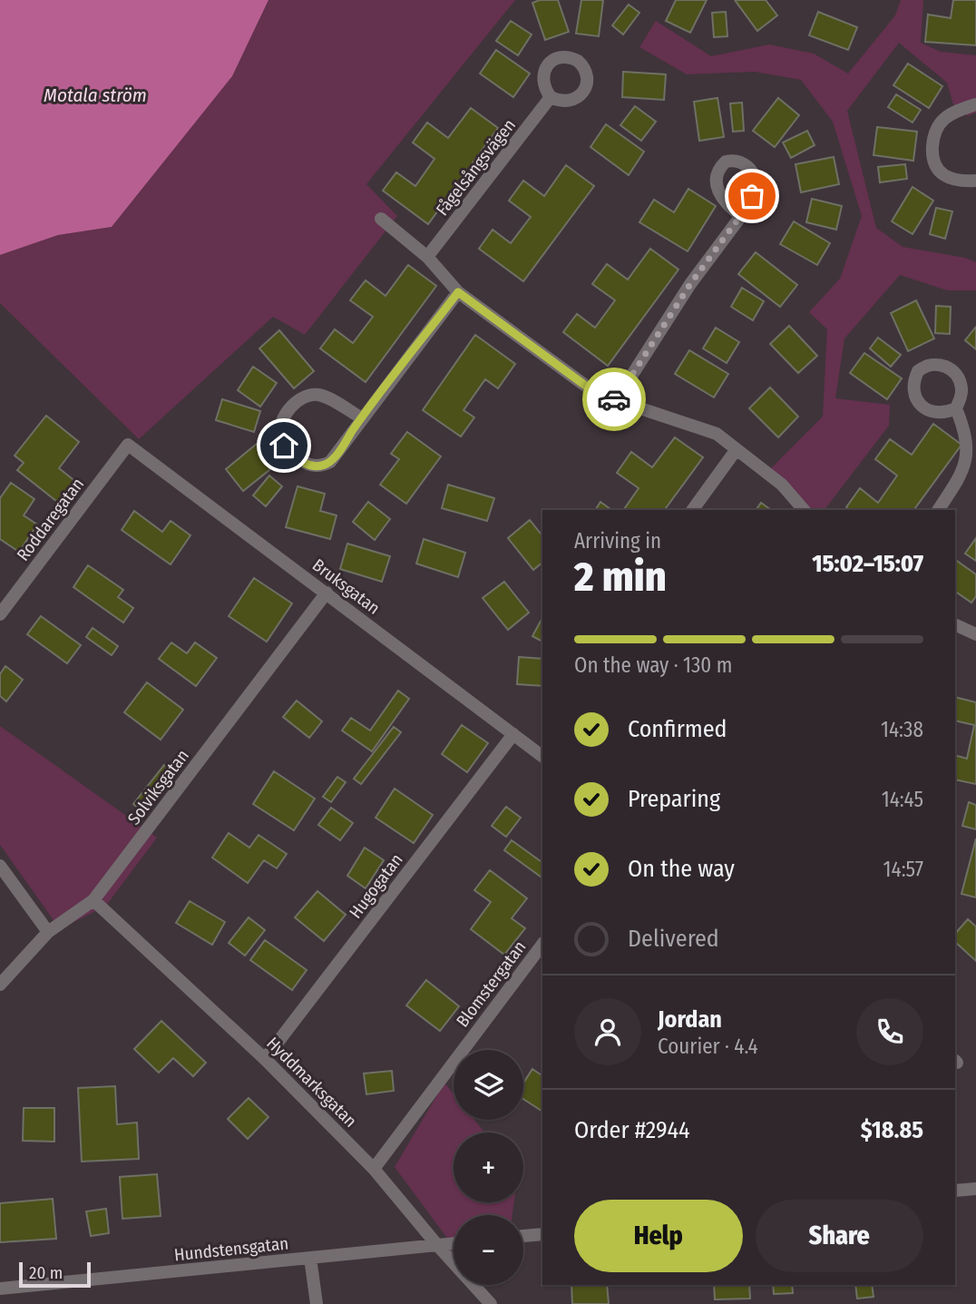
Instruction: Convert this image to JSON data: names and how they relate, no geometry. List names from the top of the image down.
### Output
{
  "streets": {
    "street": [
      "Fågelsångsvägen",
      "Roddaregatan",
      "Bruksgatan",
      "Solviksgatan",
      "Hugogatan",
      "Blomstergatan",
      "Hyddmarksgatan",
      "Hundstensgatan"
    ]
  },
  "crossings": [
    ["Roddaregatan", "Bruksgatan"],
    ["Bruksgatan", "Solviksgatan"],
    ["Bruksgatan", "Hugogatan"],
    ["Solviksgatan", "Hyddmarksgatan"],
    ["Hugogatan", "Hyddmarksgatan"],
    ["Blomstergatan", "Hyddmarksgatan"],
    ["Hyddmarksgatan", "Hundstensgatan"]
  ],
  "water": ["Motala ström"],
  "scale_bar": "20 m",
  "page": {
    "heading": ["2 min", "Arriving in", "15:02–15:07"],
    "panel": [
      "Jordan",
      "Courier · 4.4",
      "Order #2944",
      "$18.85"
    ],
    "bar": "On the way · 130 m",
    "list": [
      ["Confirmed", "14:38"],
      ["Preparing", "14:45"],
      ["On the way", "14:57"],
      "Delivered"
    ],
    "map_buttons": ["+", "−"],
    "buttons": ["Help", "Share"],
    "scale": "20 m"
  }
}
